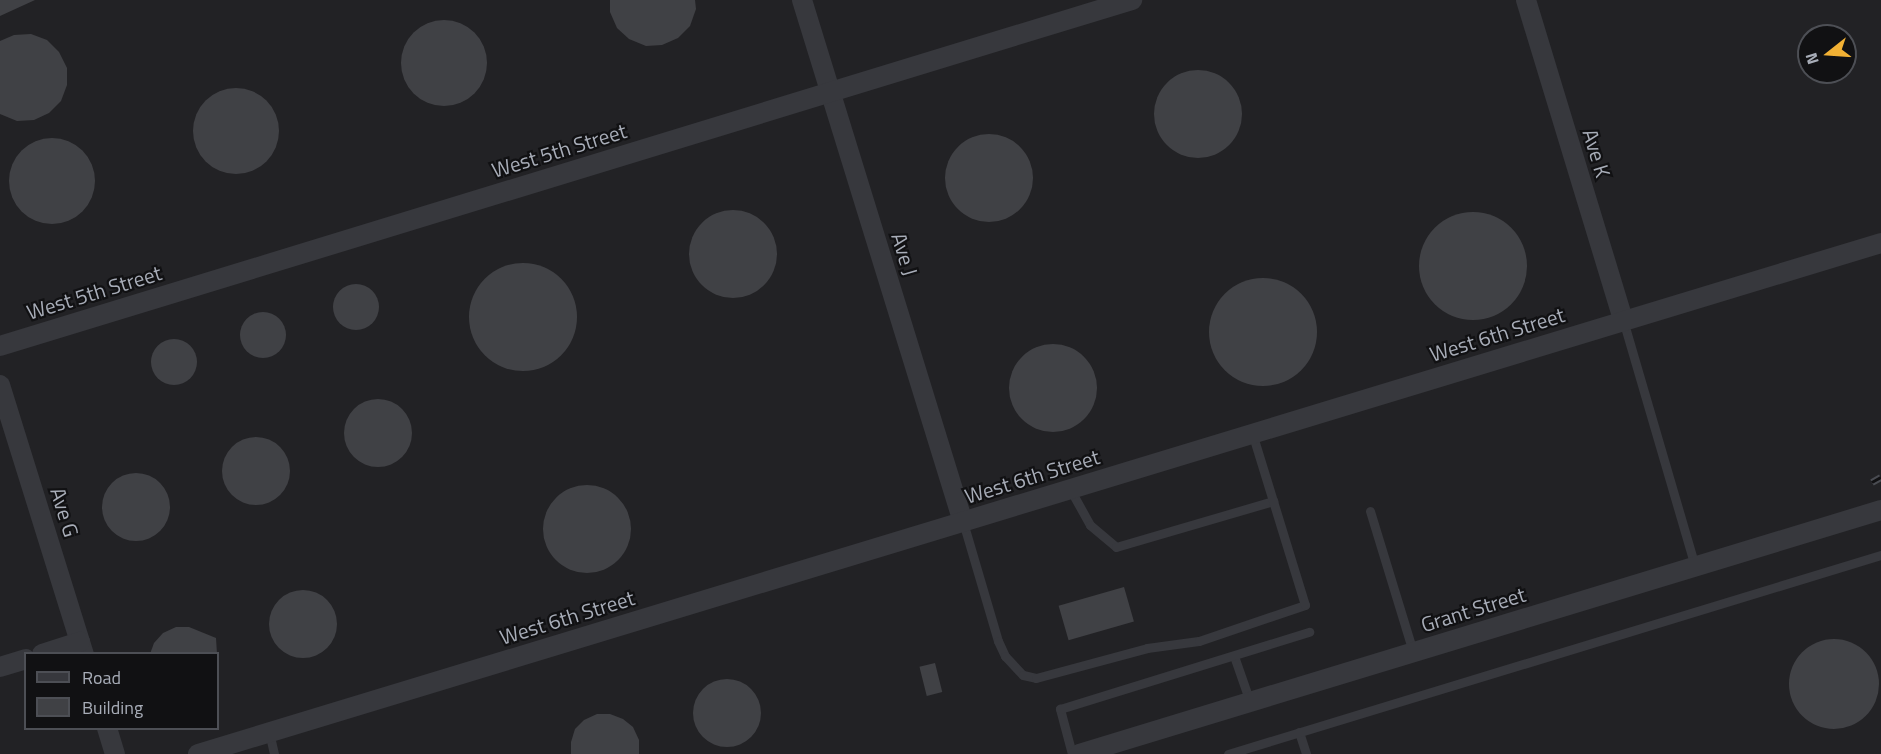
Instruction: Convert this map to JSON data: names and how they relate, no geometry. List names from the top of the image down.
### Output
{
  "streets": {
    "street": [
      "West 5th Street",
      "Ave K",
      "Ave J",
      "West 6th Street",
      "Ave G",
      "Grant Street"
    ]
  },
  "crossings": [
    ["West 5th Street", "Ave J"],
    ["Ave K", "West 6th Street"],
    ["Ave J", "West 6th Street"]
  ],
  "legend": ["Road", "Building"],
  "north": "left"
}
